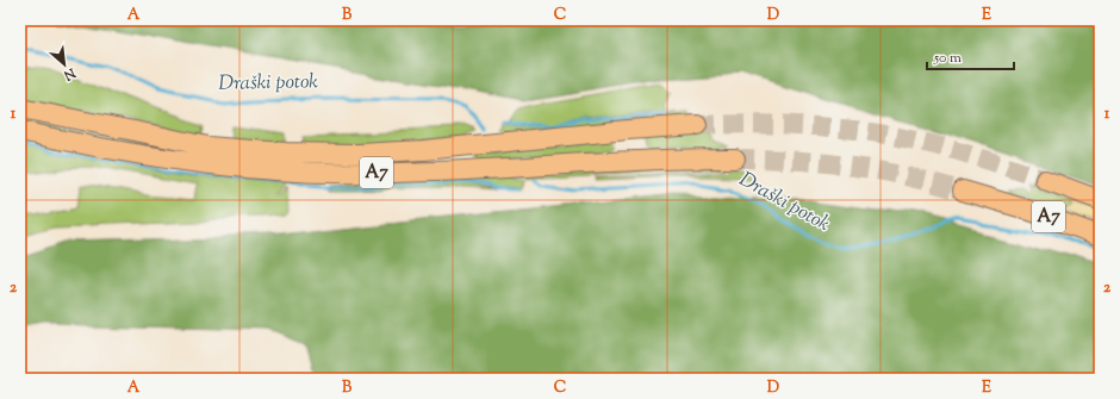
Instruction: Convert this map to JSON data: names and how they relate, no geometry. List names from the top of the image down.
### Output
{
  "streets": {
    "highway": ["A7"]
  },
  "water": ["Draški potok"],
  "scale_bar": "50 m",
  "north": "bottom right",
  "grid": {
    "columns": [
      "A",
      "B",
      "C",
      "D",
      "E"
    ],
    "rows": ["1", "2"]
  }
}
